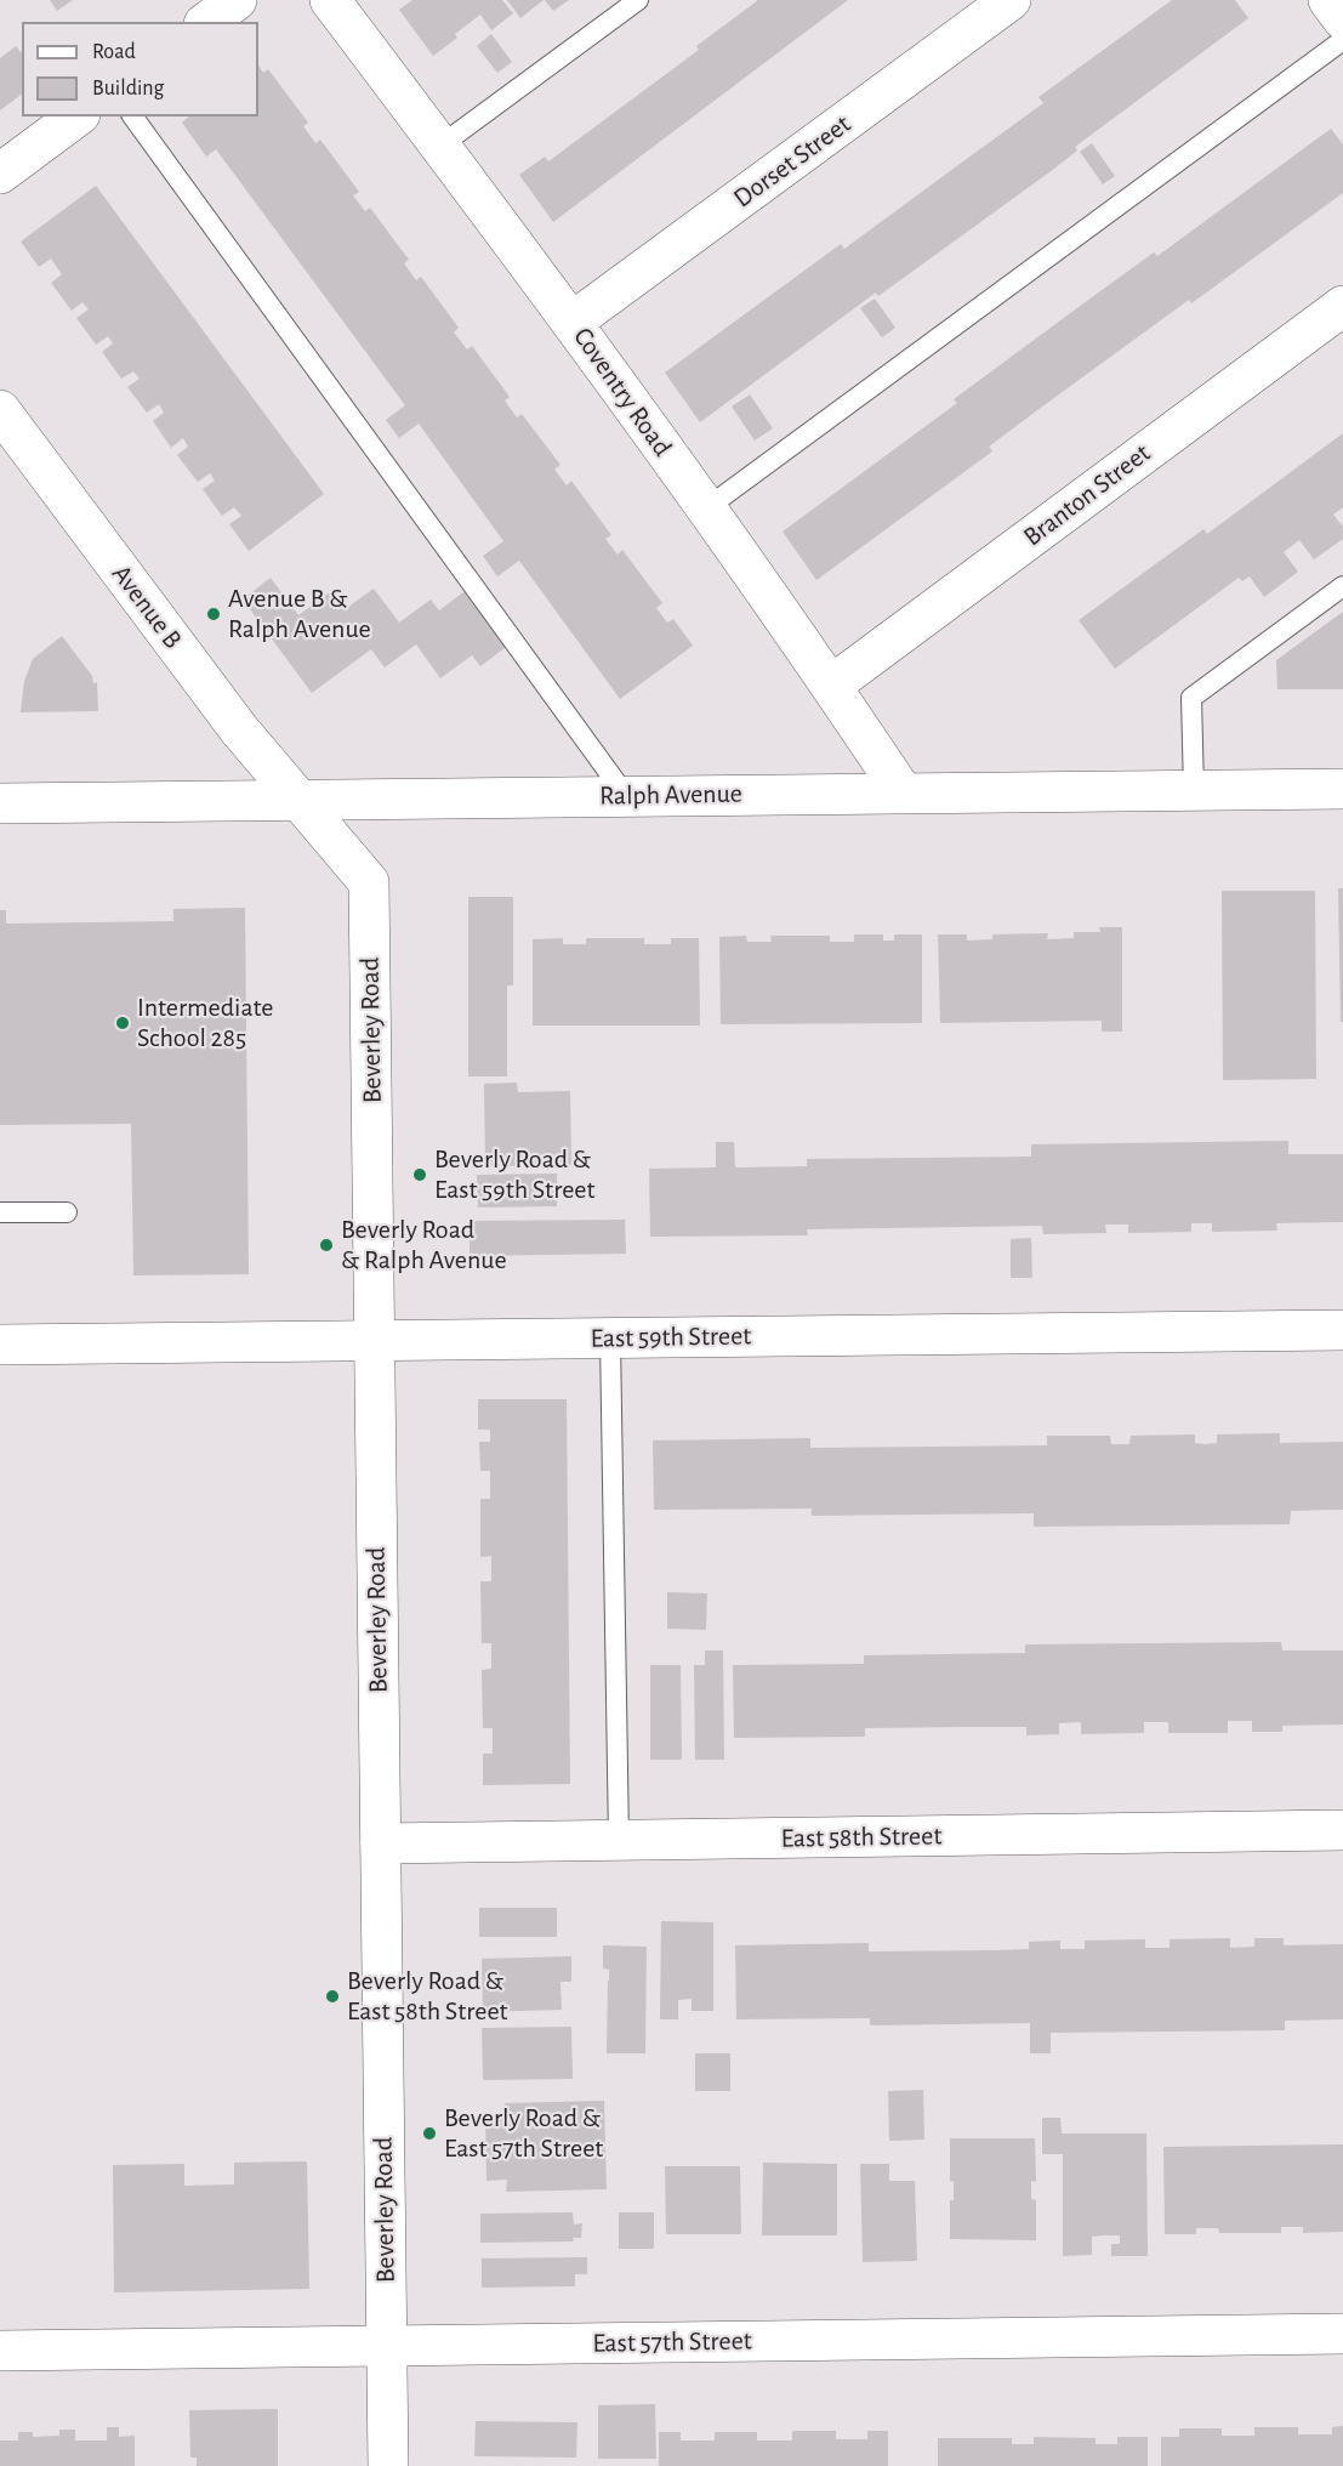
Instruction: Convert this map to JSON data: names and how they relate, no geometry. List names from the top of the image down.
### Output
{
  "streets": {
    "street": [
      "Dorset Street",
      "Coventry Road",
      "Branton Street",
      "Avenue B",
      "Ralph Avenue",
      "Beverley Road",
      "East 59th Street",
      "East 58th Street",
      "East 57th Street"
    ]
  },
  "crossings": [
    ["Dorset Street", "Coventry Road"],
    ["Coventry Road", "Branton Street"],
    ["Coventry Road", "Ralph Avenue"],
    ["Avenue B", "Ralph Avenue"],
    ["Avenue B", "Beverley Road"],
    ["Ralph Avenue", "Beverley Road"],
    ["Beverley Road", "East 59th Street"],
    ["Beverley Road", "East 58th Street"],
    ["Beverley Road", "East 57th Street"]
  ],
  "places": [
    "Avenue B & Ralph Avenue",
    "Intermediate School 285",
    "Beverly Road & East 59th Street",
    "Beverly Road & Ralph Avenue",
    "Beverly Road & East 58th Street",
    "Beverly Road & East 57th Street"
  ],
  "legend": ["Road", "Building"]
}
